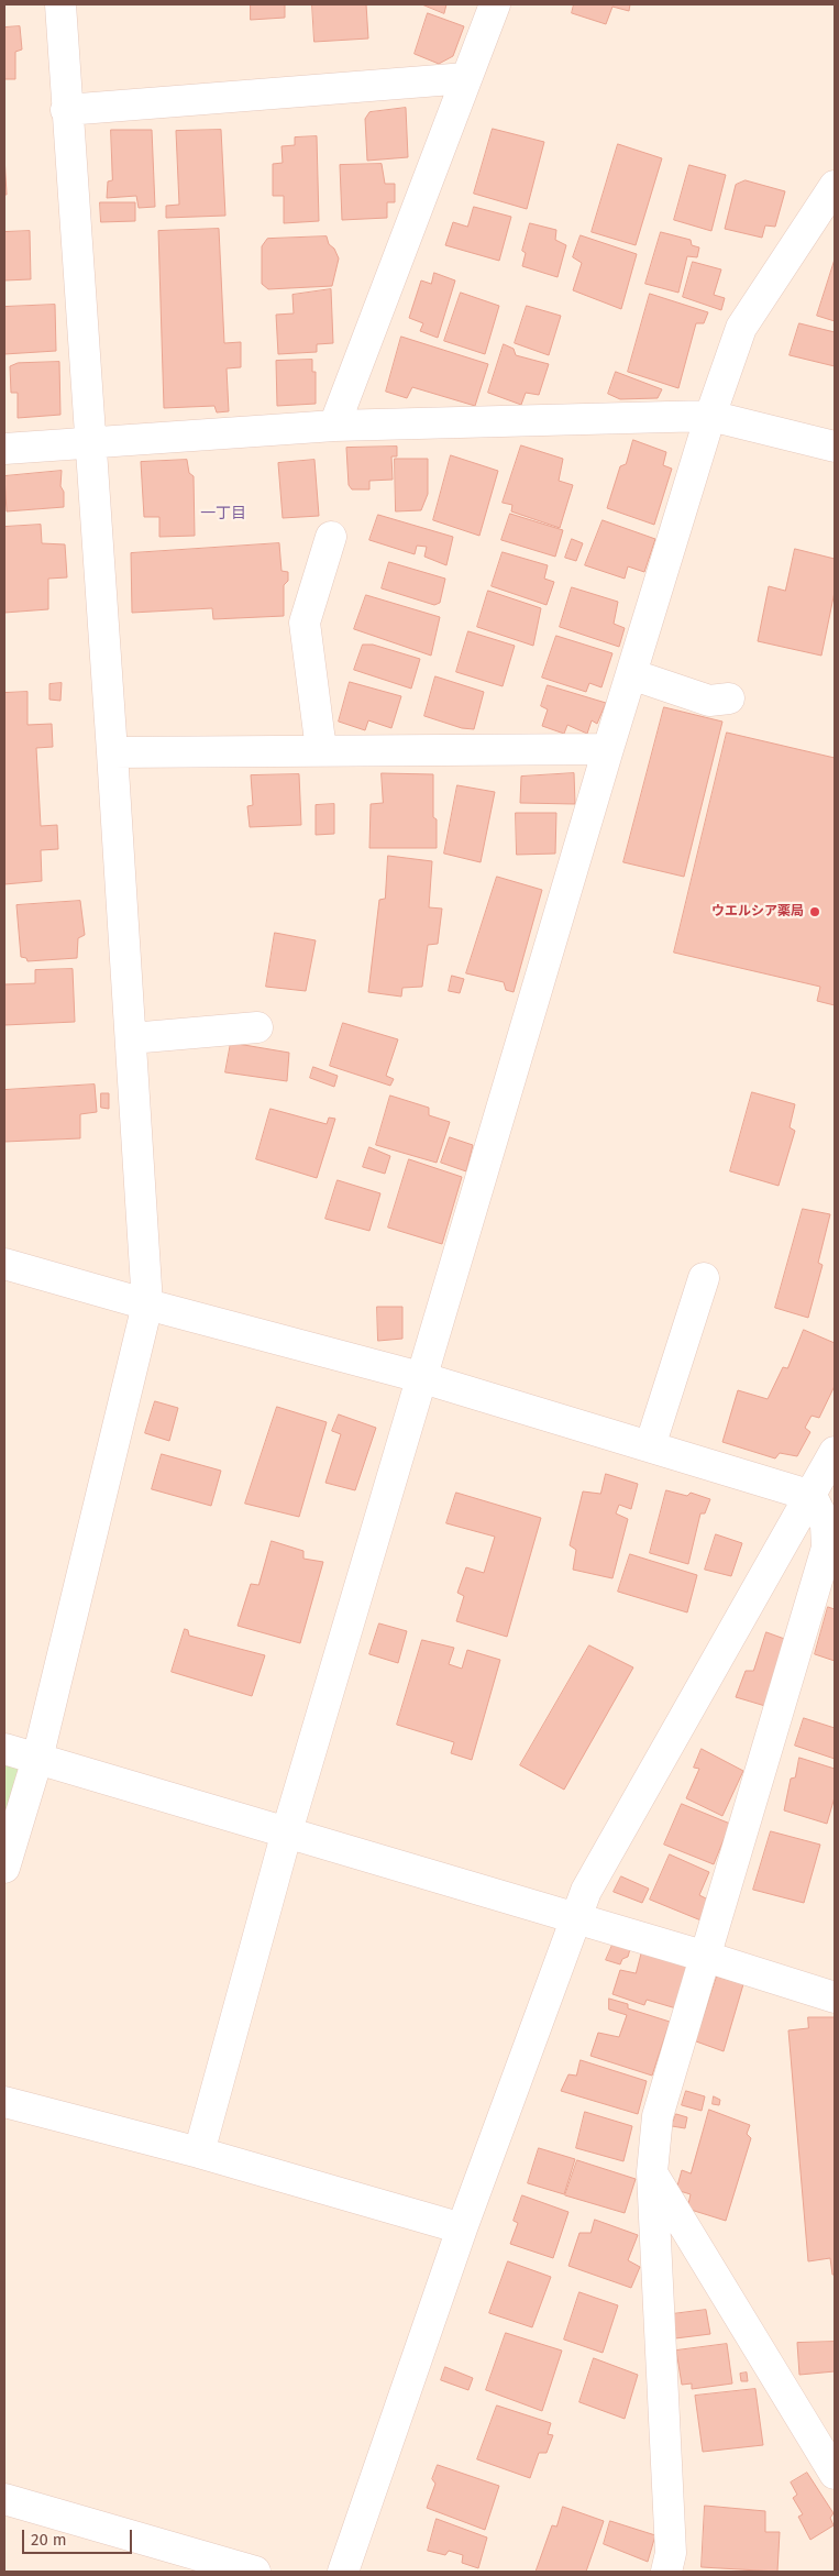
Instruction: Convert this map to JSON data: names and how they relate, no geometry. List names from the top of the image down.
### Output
{
  "districts": ["一丁目"],
  "places": ["ウエルシア薬局"],
  "scale_bar": "20 m"
}
